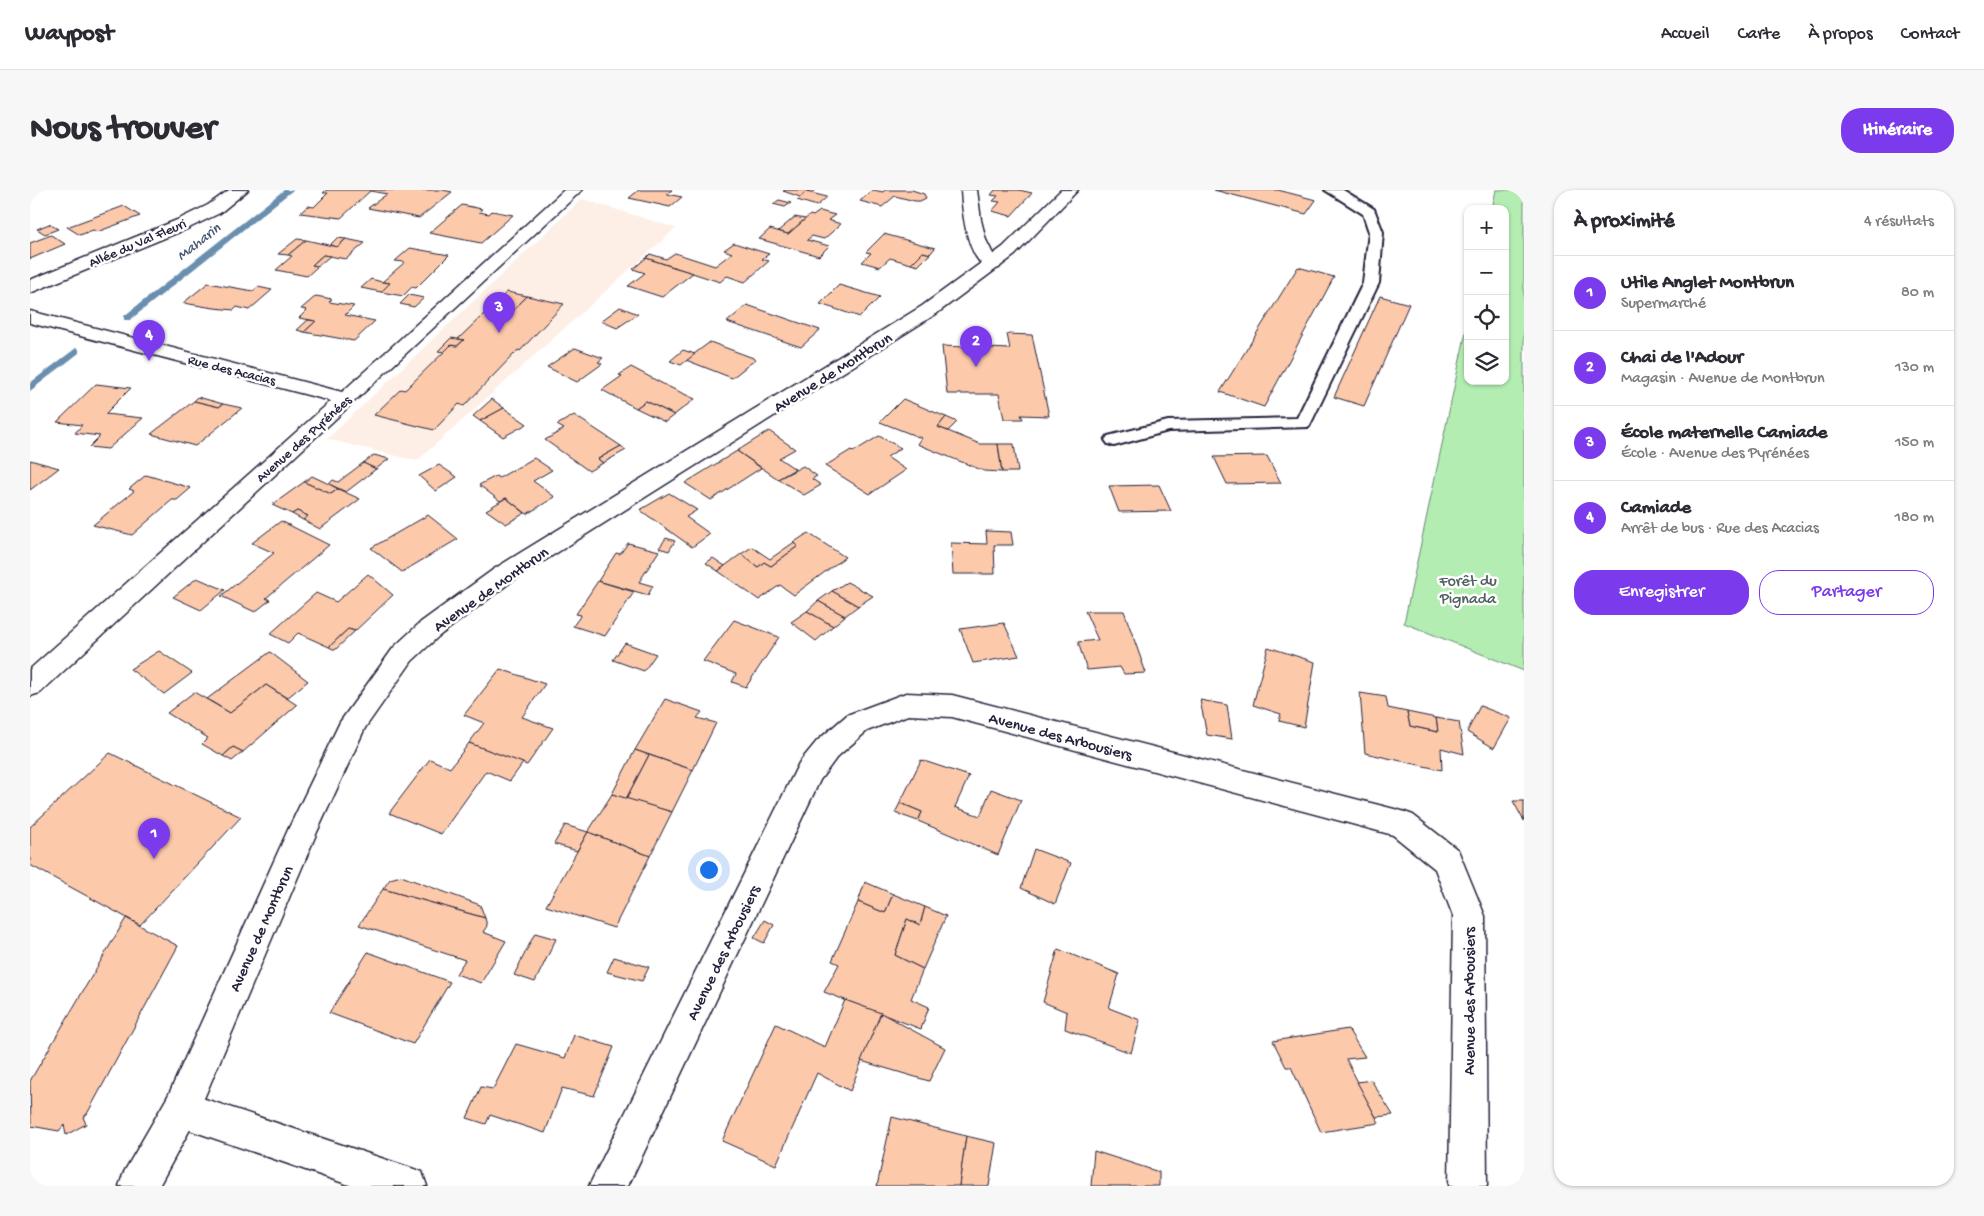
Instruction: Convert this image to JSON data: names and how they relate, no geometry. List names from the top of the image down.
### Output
{
  "streets": {
    "street": [
      "Allée du Val Fleuri",
      "Rue des Acacias",
      "Avenue de Montbrun",
      "Avenue des Pyrénées",
      "Avenue des Arbousiers"
    ]
  },
  "crossings": [
    ["Rue des Acacias", "Avenue des Pyrénées"]
  ],
  "water": ["Maharin"],
  "parks": ["Forêt du Pignada"],
  "page": {
    "header": "Waypost",
    "nav": [
      "Accueil",
      "Carte",
      "À propos",
      "Contact"
    ],
    "buttons": [
      "Itinéraire",
      ["Enregistrer", "Partager"]
    ],
    "title": "Nous trouver",
    "heading": ["À proximité", "4 résultats"],
    "map_buttons": ["+", "−"],
    "list": [
      {
        "mark": "1",
        "name": "Utile Anglet Montbrun",
        "note": "Supermarché",
        "value": "80 m"
      },
      {
        "mark": "2",
        "name": "Chai de l'Adour",
        "note": "Magasin · Avenue de Montbrun",
        "value": "130 m"
      },
      {
        "mark": "3",
        "name": "École maternelle Camiade",
        "note": "École · Avenue des Pyrénées",
        "value": "150 m"
      },
      {
        "mark": "4",
        "name": "Camiade",
        "note": "Arrêt de bus · Rue des Acacias",
        "value": "180 m"
      }
    ],
    "pins": [
      "3",
      "4",
      "2",
      "1"
    ]
  }
}
